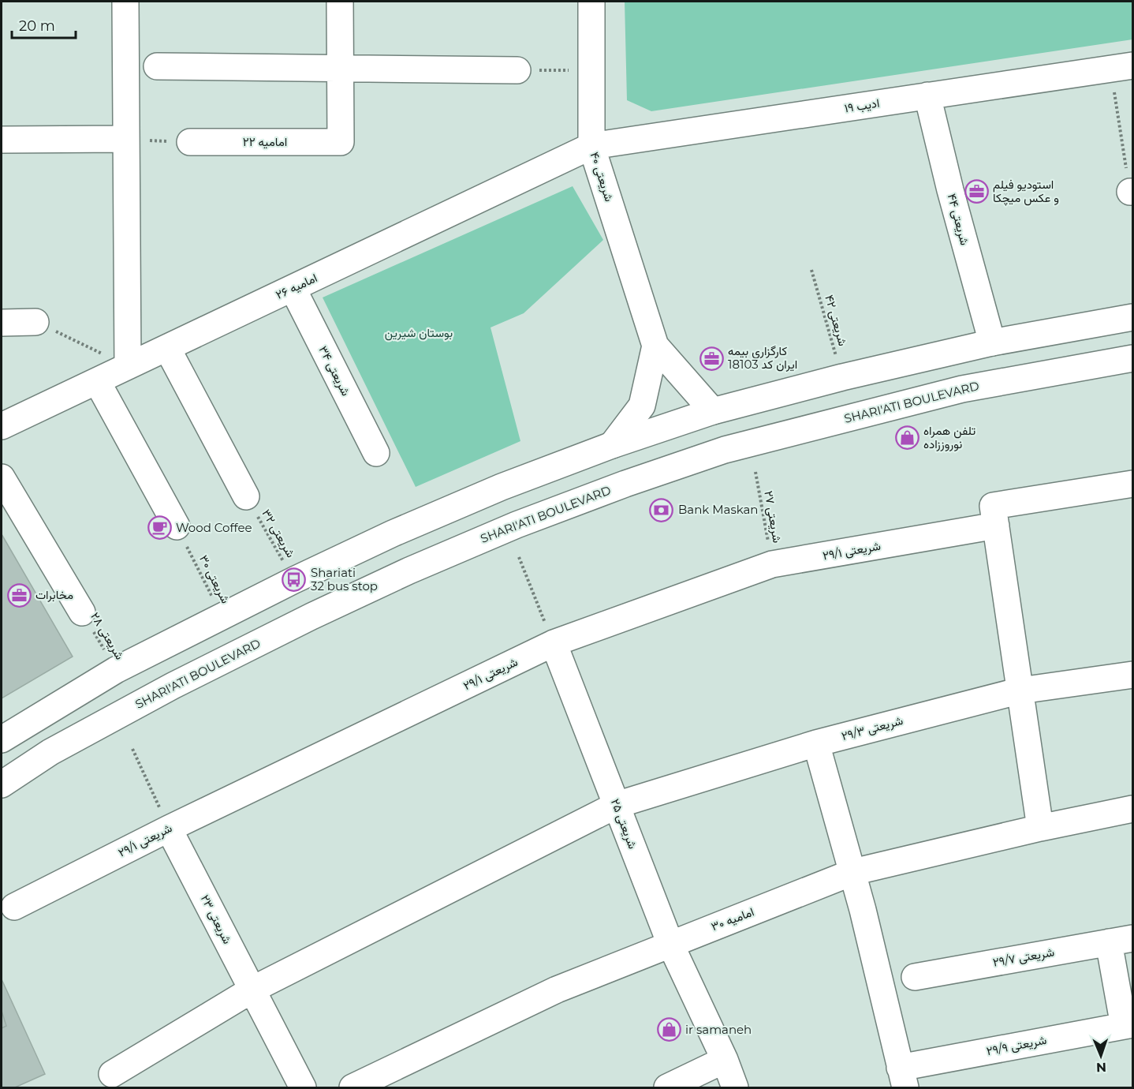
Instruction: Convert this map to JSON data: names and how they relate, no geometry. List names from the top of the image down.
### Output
{
  "streets": {
    "street": [
      "ادیب ۱۹",
      "امامیه ۲۲",
      "شریعتی ۴۰",
      "شریعتی ۴۴",
      "امامیه ۲۶",
      "شریعتی ۳۴",
      "SHARI'ATI BOULEVARD",
      "شریعتی ۲۹/۱",
      "شریعتی ۲۹/۳",
      "شریعتی ۲۵",
      "شریعتی ۲۳",
      "امامیه ۳۰",
      "شریعتی ۲۹/۷",
      "شریعتی ۲۹/۹"
    ],
    "path": [
      "شریعتی ۴۲",
      "شریعتی ۲۷",
      "شریعتی ۳۲",
      "شریعتی ۳۰",
      "شریعتی ۲۸"
    ]
  },
  "crossings": [
    ["ادیب ۱۹", "شریعتی ۴۰"],
    ["ادیب ۱۹", "شریعتی ۴۴"],
    ["ادیب ۱۹", "امامیه ۲۶"],
    ["شریعتی ۴۰", "امامیه ۲۶"],
    ["امامیه ۲۶", "شریعتی ۳۴"],
    ["شریعتی ۲۷", "شریعتی ۲۹/۱"],
    ["شریعتی ۲۹/۱", "شریعتی ۲۵"],
    ["شریعتی ۲۹/۱", "شریعتی ۲۳"],
    ["شریعتی ۲۹/۳", "شریعتی ۲۵"],
    ["شریعتی ۲۹/۳", "شریعتی ۲۳"],
    ["شریعتی ۲۵", "امامیه ۳۰"]
  ],
  "parks": ["بوستان شیرین"],
  "places": {
    "office": ["استودیو فیلم و عکس میچکا", "کارگزاری بیمه ایران کد 18103", "مخابرات"],
    "shop": ["تلفن همراه نوروززاده", "ir samaneh"],
    "bank": ["Bank Maskan"],
    "cafe": ["Wood Coffee"],
    "bus stop": ["Shariati 32 bus stop"]
  },
  "scale_bar": "20 m",
  "north": "bottom"
}
